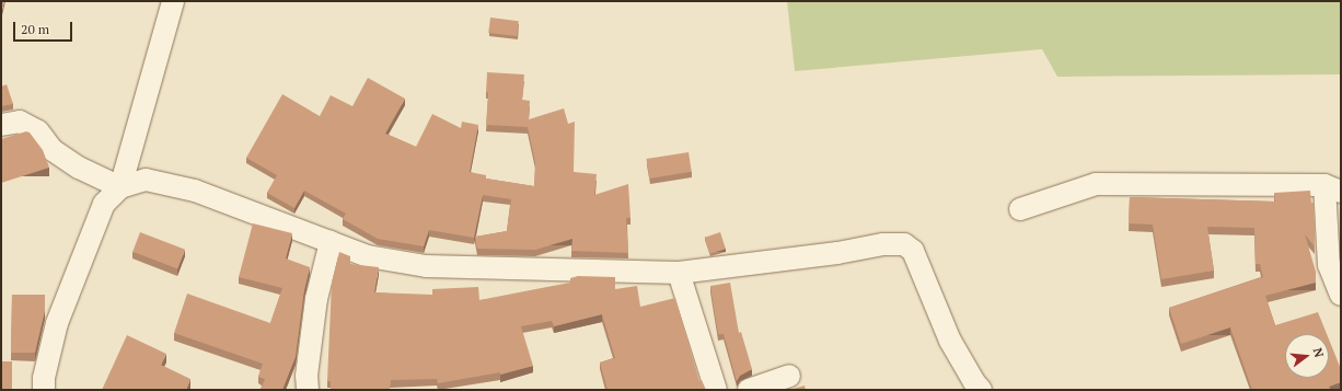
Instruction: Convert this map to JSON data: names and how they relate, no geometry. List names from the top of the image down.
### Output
{
  "scale_bar": "20 m",
  "north": "right"
}
